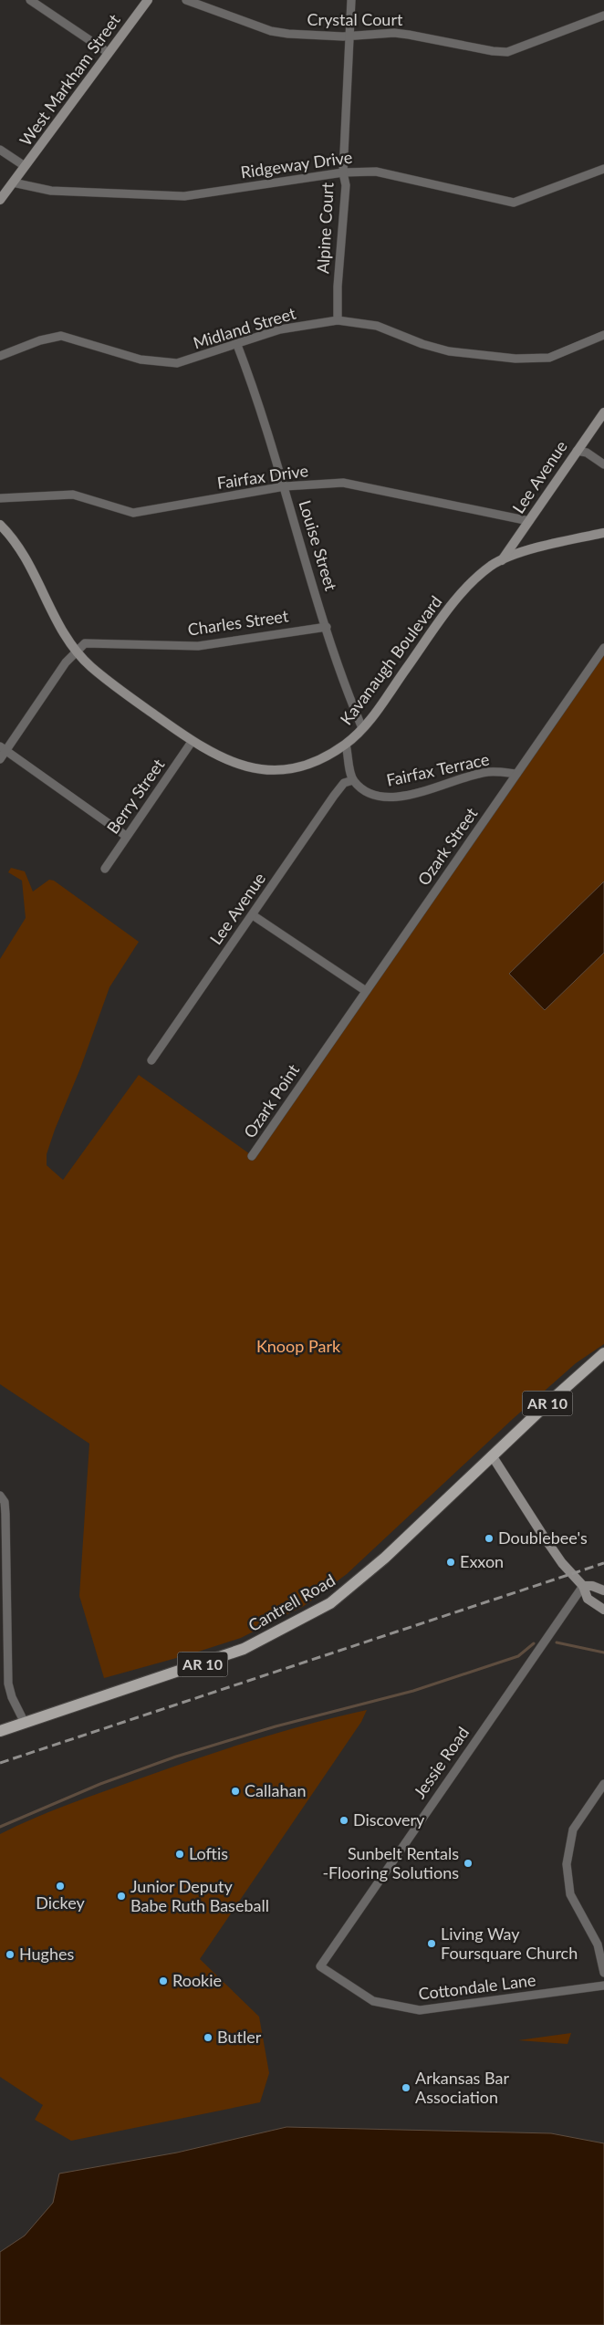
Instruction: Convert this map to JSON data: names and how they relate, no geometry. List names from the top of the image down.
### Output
{
  "streets": {
    "main road": ["AR 10", "Cantrell Road"],
    "street": [
      "Crystal Court",
      "West Markham Street",
      "Ridgeway Drive",
      "Alpine Court",
      "Midland Street",
      "Fairfax Drive",
      "Lee Avenue",
      "Louise Street",
      "Charles Street",
      "Kavanaugh Boulevard",
      "Fairfax Terrace",
      "Berry Street",
      "Ozark Street",
      "Ozark Point",
      "Jessie Road",
      "Cottondale Lane"
    ]
  },
  "crossings": [
    ["Crystal Court", "Alpine Court"],
    ["West Markham Street", "Ridgeway Drive"],
    ["Ridgeway Drive", "Alpine Court"],
    ["Alpine Court", "Midland Street"],
    ["Midland Street", "Louise Street"],
    ["Fairfax Drive", "Lee Avenue"],
    ["Fairfax Drive", "Louise Street"],
    ["Lee Avenue", "Kavanaugh Boulevard"],
    ["Lee Avenue", "Fairfax Terrace"],
    ["Louise Street", "Charles Street"],
    ["Louise Street", "Kavanaugh Boulevard"],
    ["Charles Street", "Kavanaugh Boulevard"],
    ["Kavanaugh Boulevard", "Berry Street"],
    ["Fairfax Terrace", "Ozark Street"],
    ["Ozark Street", "Ozark Point"],
    ["Jessie Road", "Cottondale Lane"]
  ],
  "parks": ["Knoop Park"],
  "places": [
    "Doublebee's",
    "Exxon",
    "Callahan",
    "Discovery",
    "Loftis",
    "Sunbelt Rentals -Flooring Solutions",
    "Dickey",
    "Junior Deputy Babe Ruth Baseball",
    "Living Way Foursquare Church",
    "Hughes",
    "Rookie",
    "Butler",
    "Arkansas Bar Association"
  ]
}
